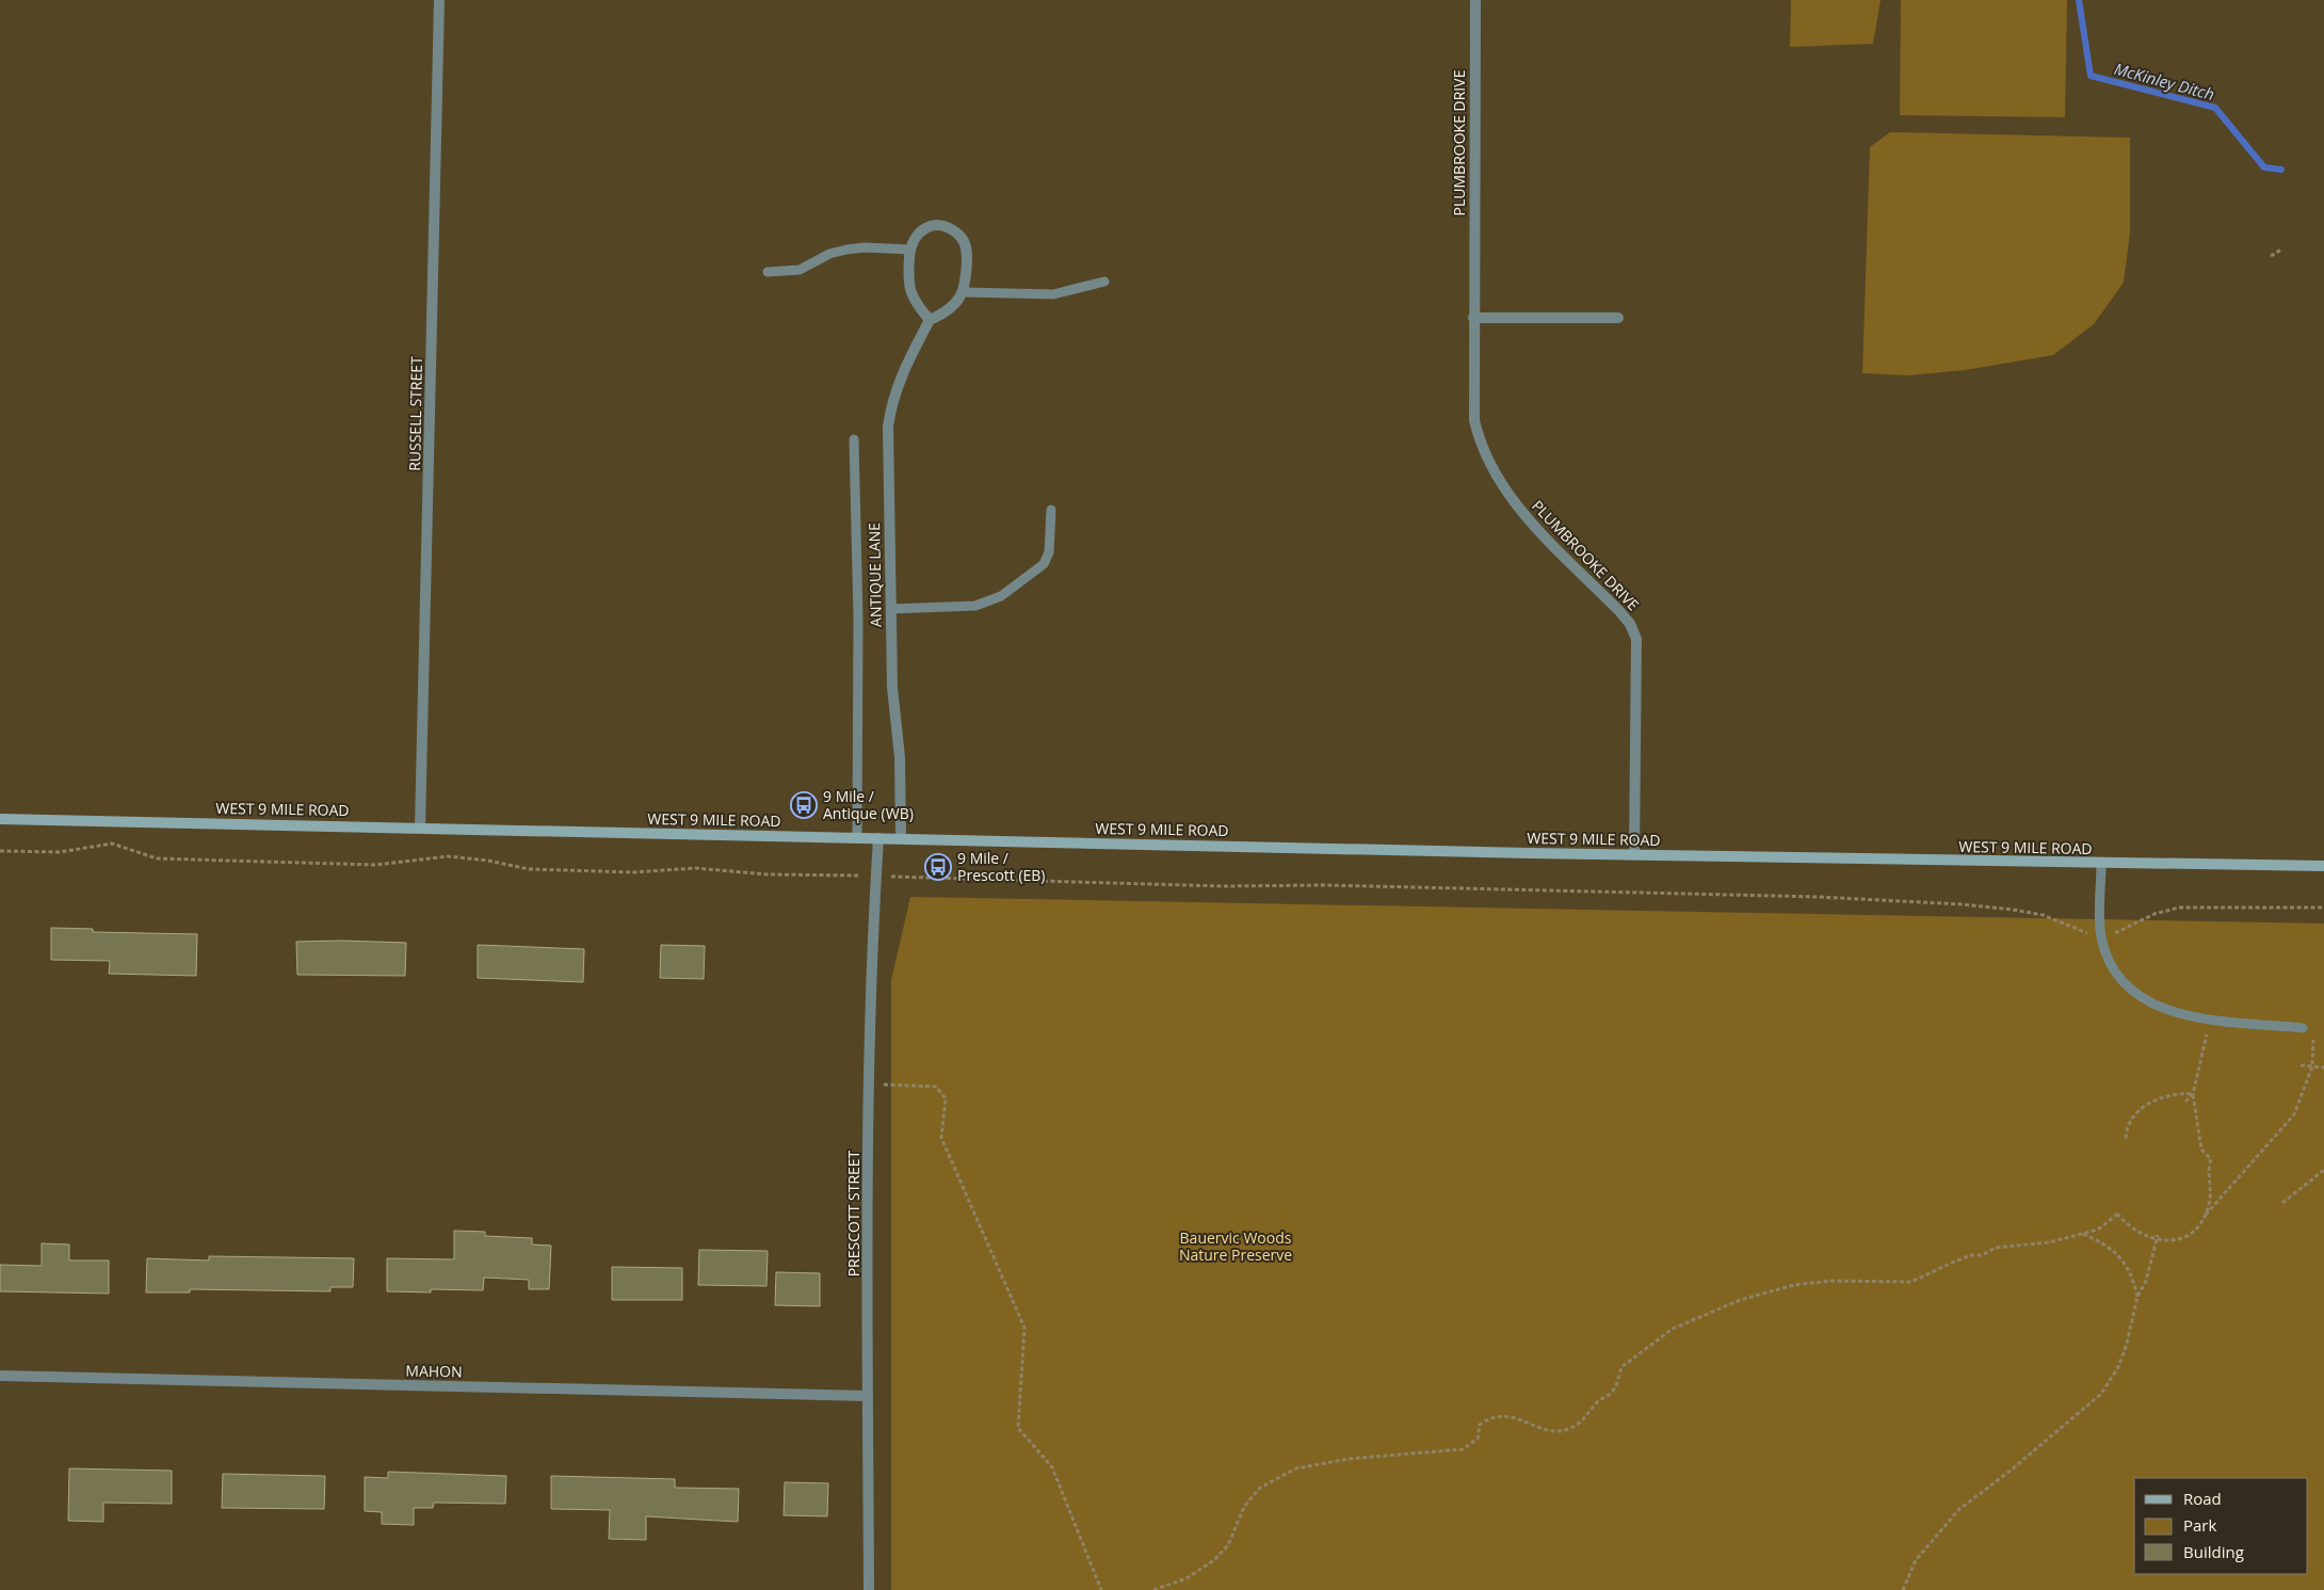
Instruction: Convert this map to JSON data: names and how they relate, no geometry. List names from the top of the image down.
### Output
{
  "streets": {
    "main road": ["WEST 9 MILE ROAD"],
    "street": [
      "PLUMBROOKE DRIVE",
      "RUSSELL STREET",
      "ANTIQUE LANE",
      "PRESCOTT STREET",
      "MAHON"
    ]
  },
  "crossings": [
    ["PLUMBROOKE DRIVE", "WEST 9 MILE ROAD"],
    ["RUSSELL STREET", "WEST 9 MILE ROAD"],
    ["ANTIQUE LANE", "WEST 9 MILE ROAD"],
    ["WEST 9 MILE ROAD", "PRESCOTT STREET"],
    ["PRESCOTT STREET", "MAHON"]
  ],
  "water": ["McKinley Ditch"],
  "parks": ["Bauervic Woods Nature Preserve"],
  "places": {
    "bus stop": ["9 Mile / Antique (WB)", "9 Mile / Prescott (EB)"]
  },
  "legend": ["Road", "Park", "Building"]
}
